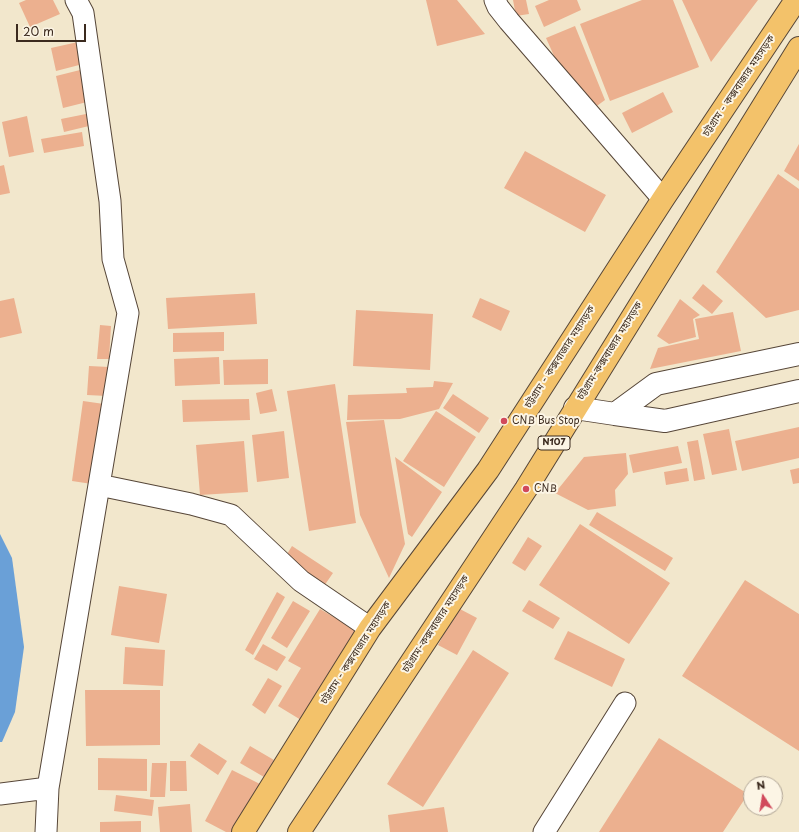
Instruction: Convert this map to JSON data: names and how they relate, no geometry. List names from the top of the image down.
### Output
{
  "streets": {
    "highway": ["চট্টগ্রাম - কক্সবাজার মহাসড়ক", "চট্টগ্রাম-কক্সবাজার মহাসড়ক", "N107"]
  },
  "places": ["CNB Bus Stop", "CNB"],
  "scale_bar": "20 m",
  "north": "top"
}
